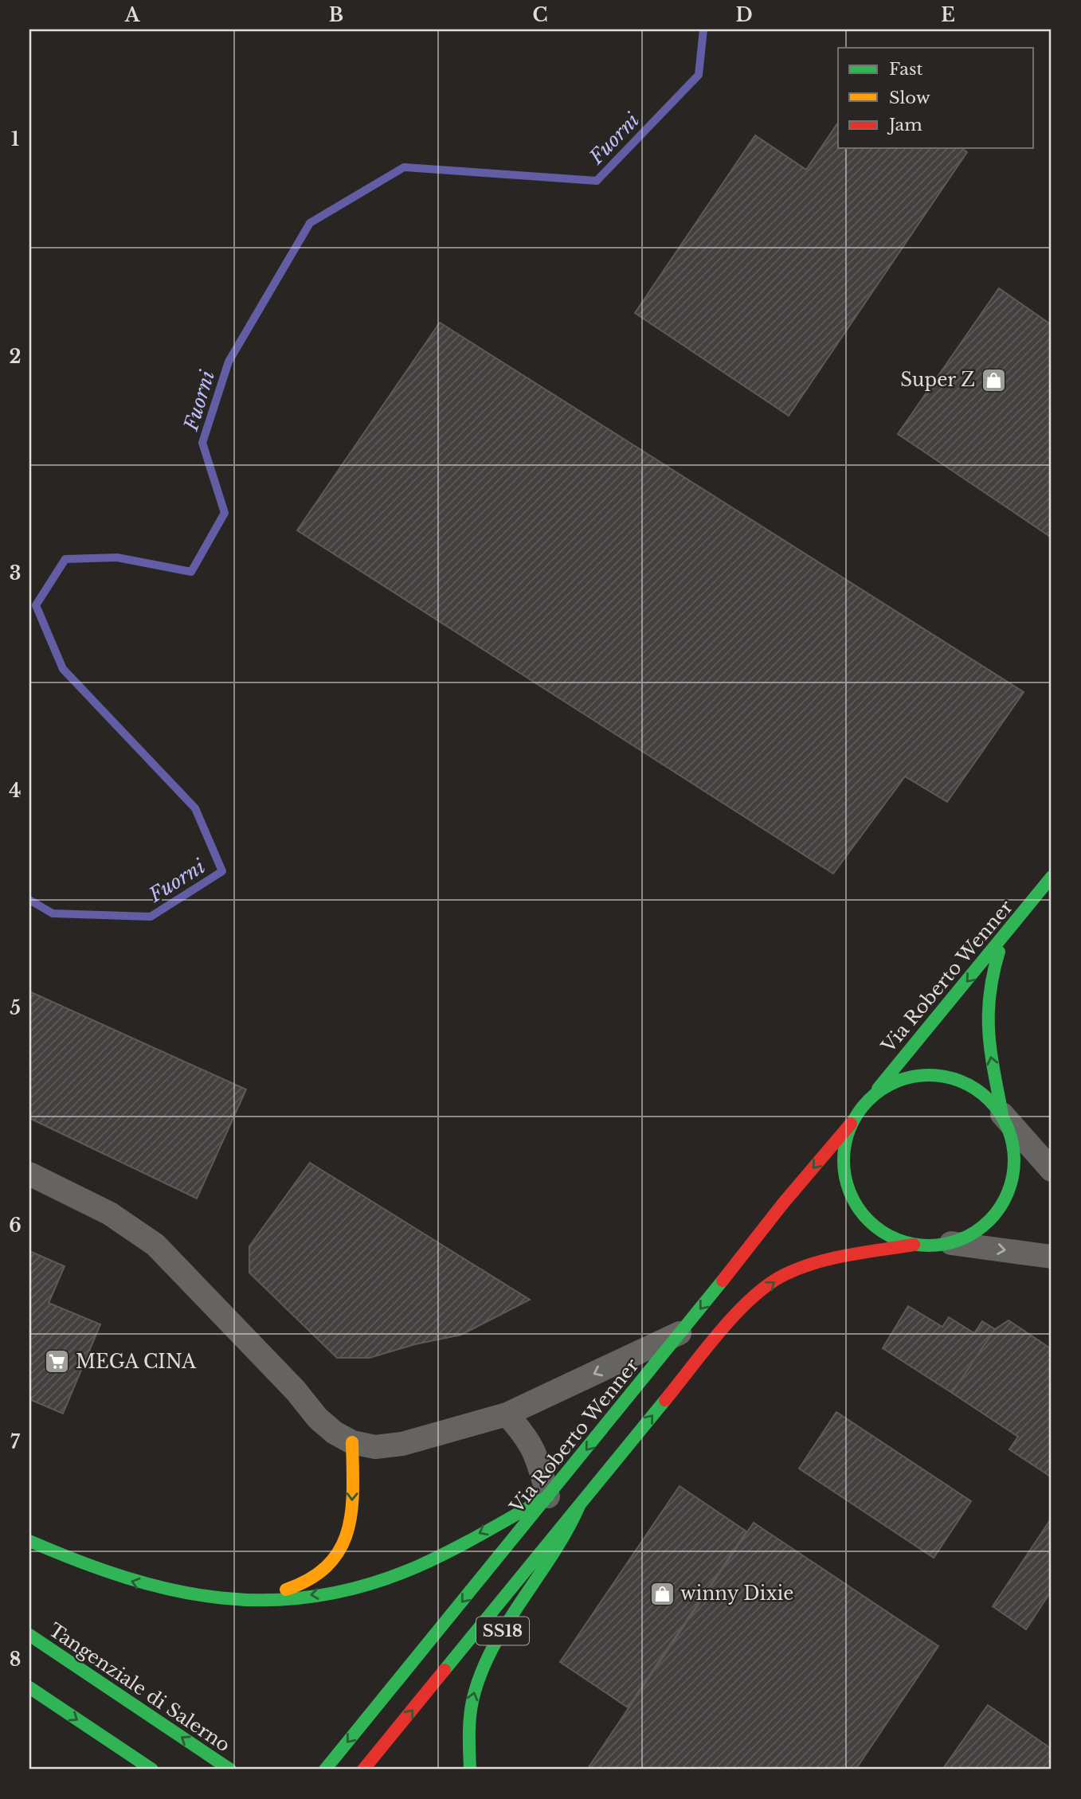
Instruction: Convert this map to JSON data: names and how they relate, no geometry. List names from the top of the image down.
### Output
{
  "streets": {
    "main road": ["Via Roberto Wenner", "SS18", "Tangenziale di Salerno"]
  },
  "water": ["Fuorni"],
  "places": {
    "shop": ["Super Z", "winny Dixie"],
    "supermarket": ["MEGA CINA"]
  },
  "legend": ["Fast", "Slow", "Jam"],
  "grid": {
    "columns": [
      "A",
      "B",
      "C",
      "D",
      "E"
    ],
    "rows": [
      "1",
      "2",
      "3",
      "4",
      "5",
      "6",
      "7",
      "8"
    ]
  }
}
